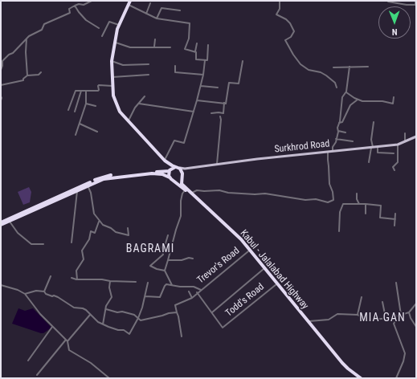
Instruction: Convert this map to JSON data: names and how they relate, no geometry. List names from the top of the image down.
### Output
{
  "streets": {
    "highway": ["Kabul - Jalalabad Highway"],
    "main road": ["Surkhrod Road"],
    "street": ["Trevor's Road", "Todd's Road"]
  },
  "crossings": [
    ["Surkhrod Road", "Kabul - Jalalabad Highway"],
    ["Trevor's Road", "Kabul - Jalalabad Highway"],
    ["Kabul - Jalalabad Highway", "Todd's Road"]
  ],
  "districts": ["BAGRAMI", "MIA GAN"],
  "north": "bottom"
}
